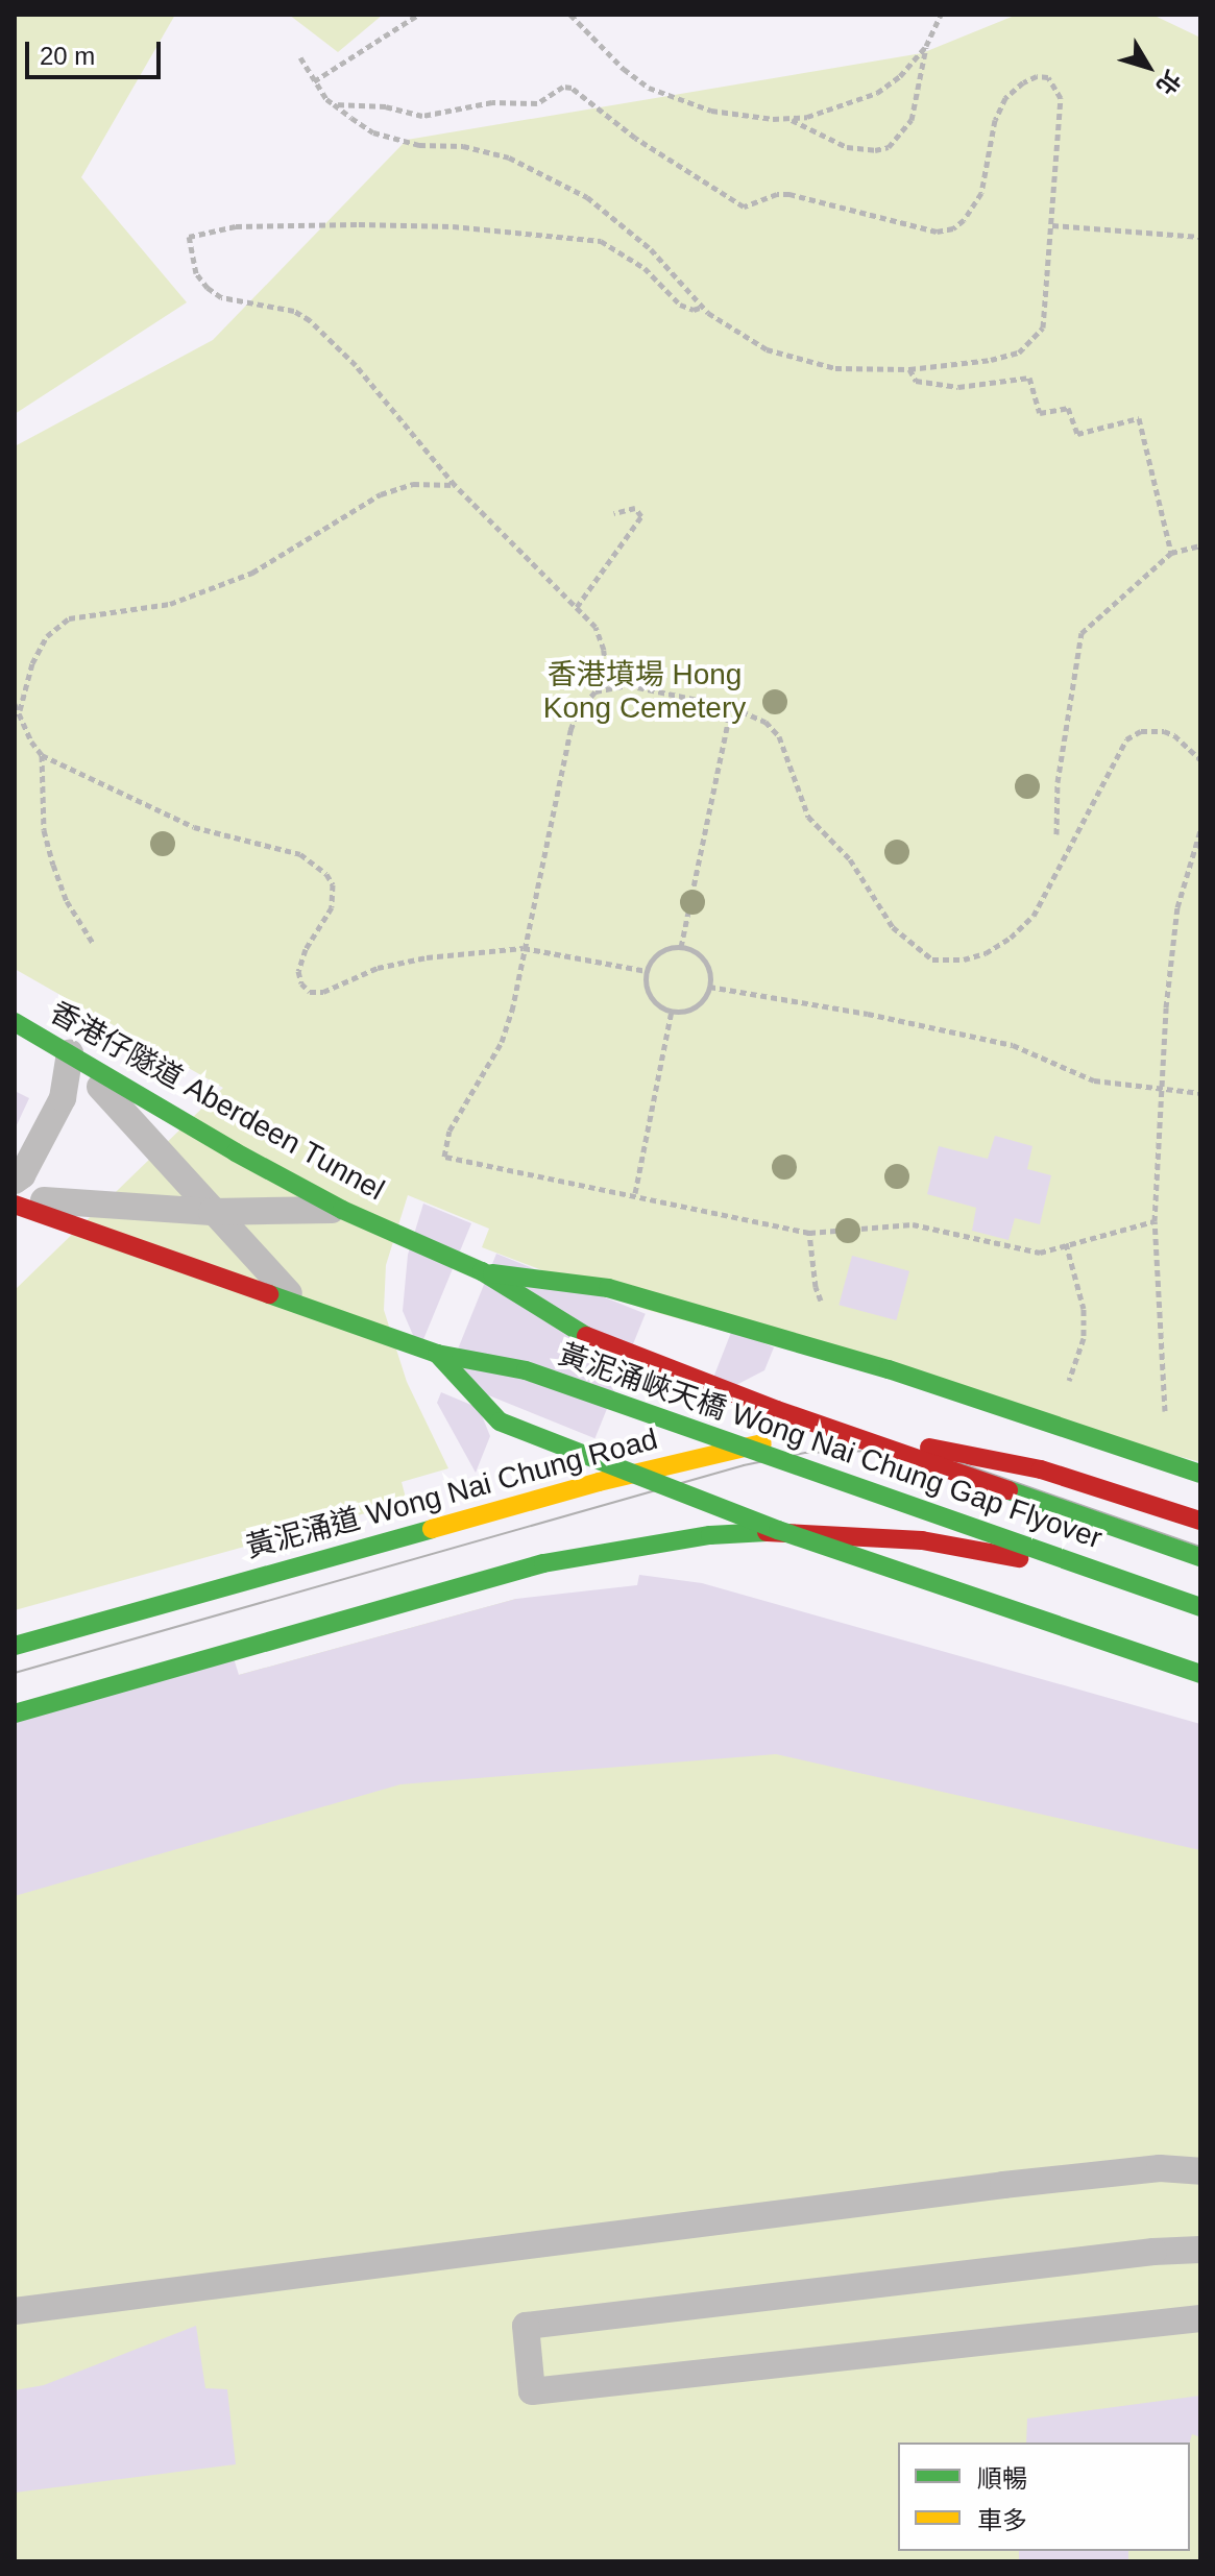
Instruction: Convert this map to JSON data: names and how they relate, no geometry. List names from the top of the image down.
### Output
{
  "streets": {
    "main road": ["香港仔隧道 Aberdeen Tunnel", "黃泥涌峽天橋 Wong Nai Chung Gap Flyover", "黃泥涌道 Wong Nai Chung Road"]
  },
  "crossings": [
    ["香港仔隧道 Aberdeen Tunnel", "黃泥涌峽天橋 Wong Nai Chung Gap Flyover"]
  ],
  "parks": ["香港墳場 Hong Kong Cemetery"],
  "legend": ["順暢", "車多"],
  "scale_bar": "20 m",
  "north": "bottom right"
}
